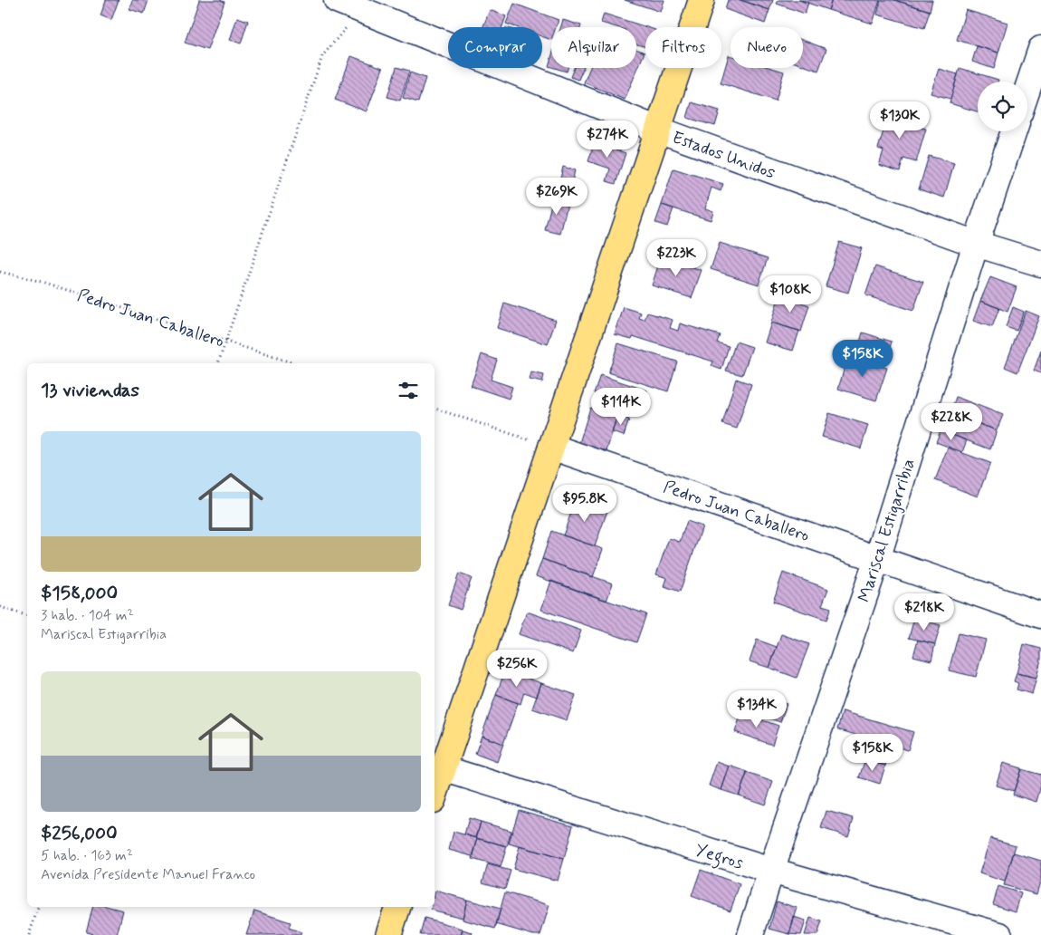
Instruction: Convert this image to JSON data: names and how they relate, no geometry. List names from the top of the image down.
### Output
{
  "streets": {
    "street": [
      "Estados Unidos",
      "Pedro Juan Caballero",
      "Mariscal Estigarribia",
      "Yegros"
    ]
  },
  "crossings": [
    ["Estados Unidos", "Mariscal Estigarribia"],
    ["Pedro Juan Caballero", "Mariscal Estigarribia"],
    ["Mariscal Estigarribia", "Yegros"]
  ],
  "page": {
    "chip": [
      "Comprar",
      "Alquilar",
      "Filtros",
      "Nuevo"
    ],
    "price": [
      "$130K",
      "$274K",
      "$269K",
      "$223K",
      "$108K",
      "$158K",
      "$114K",
      "$228K",
      "$95.8K",
      "$218K",
      "$256K",
      "$134K",
      "$158K"
    ],
    "heading": "13 viviendas",
    "list": [
      {
        "name": "$158,000",
        "note": "3 hab. · 104 m² · Mariscal Estigarribia"
      },
      {
        "name": "$256,000",
        "note": "5 hab. · 163 m² · Avenida Presidente Manuel Franco"
      }
    ]
  }
}
